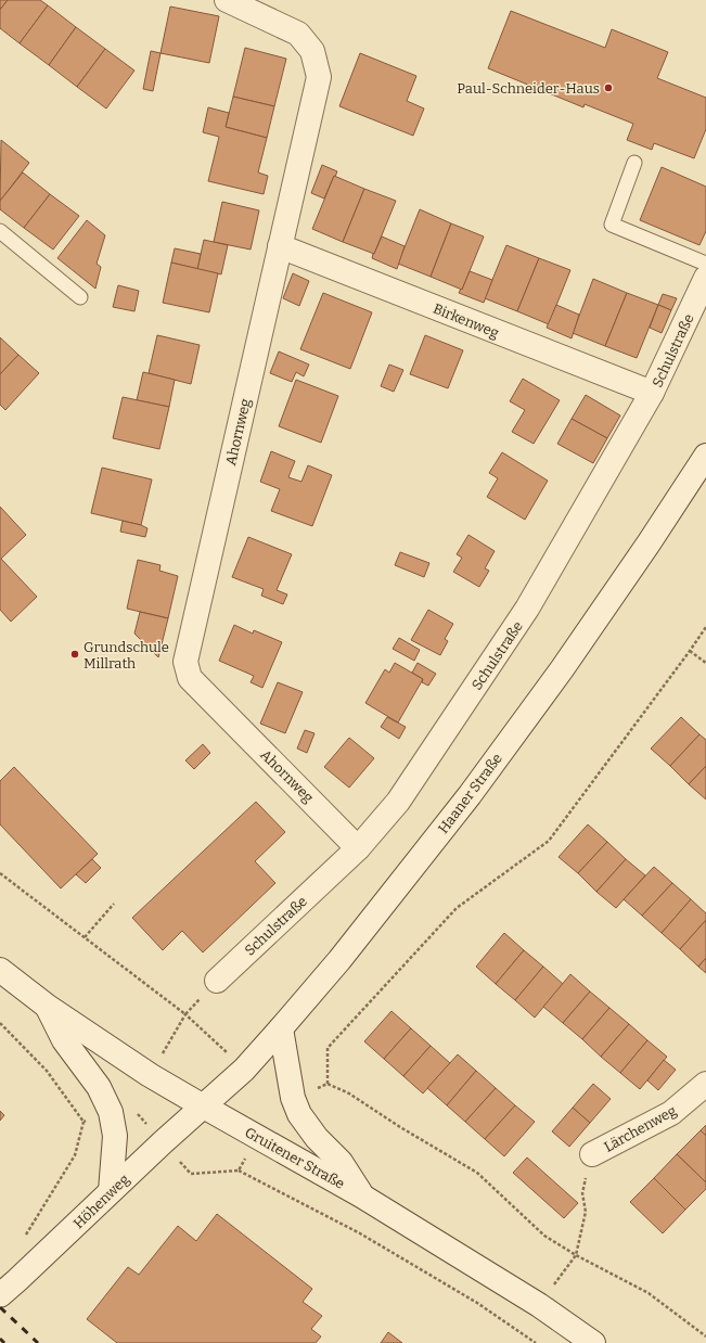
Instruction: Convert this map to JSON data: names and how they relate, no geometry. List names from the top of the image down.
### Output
{
  "streets": {
    "street": [
      "Birkenweg",
      "Schulstraße",
      "Ahornweg",
      "Haaner Straße",
      "Lärchenweg",
      "Gruitener Straße",
      "Höhenweg"
    ]
  },
  "crossings": [
    ["Birkenweg", "Schulstraße"],
    ["Birkenweg", "Ahornweg"],
    ["Schulstraße", "Ahornweg"],
    ["Haaner Straße", "Gruitener Straße"],
    ["Haaner Straße", "Höhenweg"],
    ["Gruitener Straße", "Höhenweg"]
  ],
  "places": ["Paul-Schneider-Haus", "Grundschule Millrath"]
}
